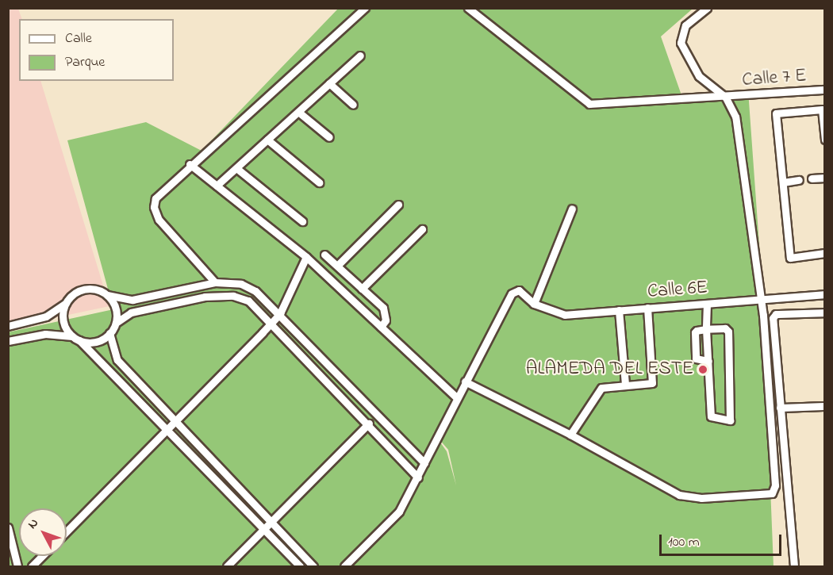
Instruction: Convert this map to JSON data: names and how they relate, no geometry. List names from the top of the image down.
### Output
{
  "streets": {
    "street": ["Calle 7 E", "Calle 6E"]
  },
  "places": ["ALAMEDA DEL ESTE"],
  "legend": ["Calle", "Parque"],
  "scale_bar": "100 m",
  "north": "top left"
}
